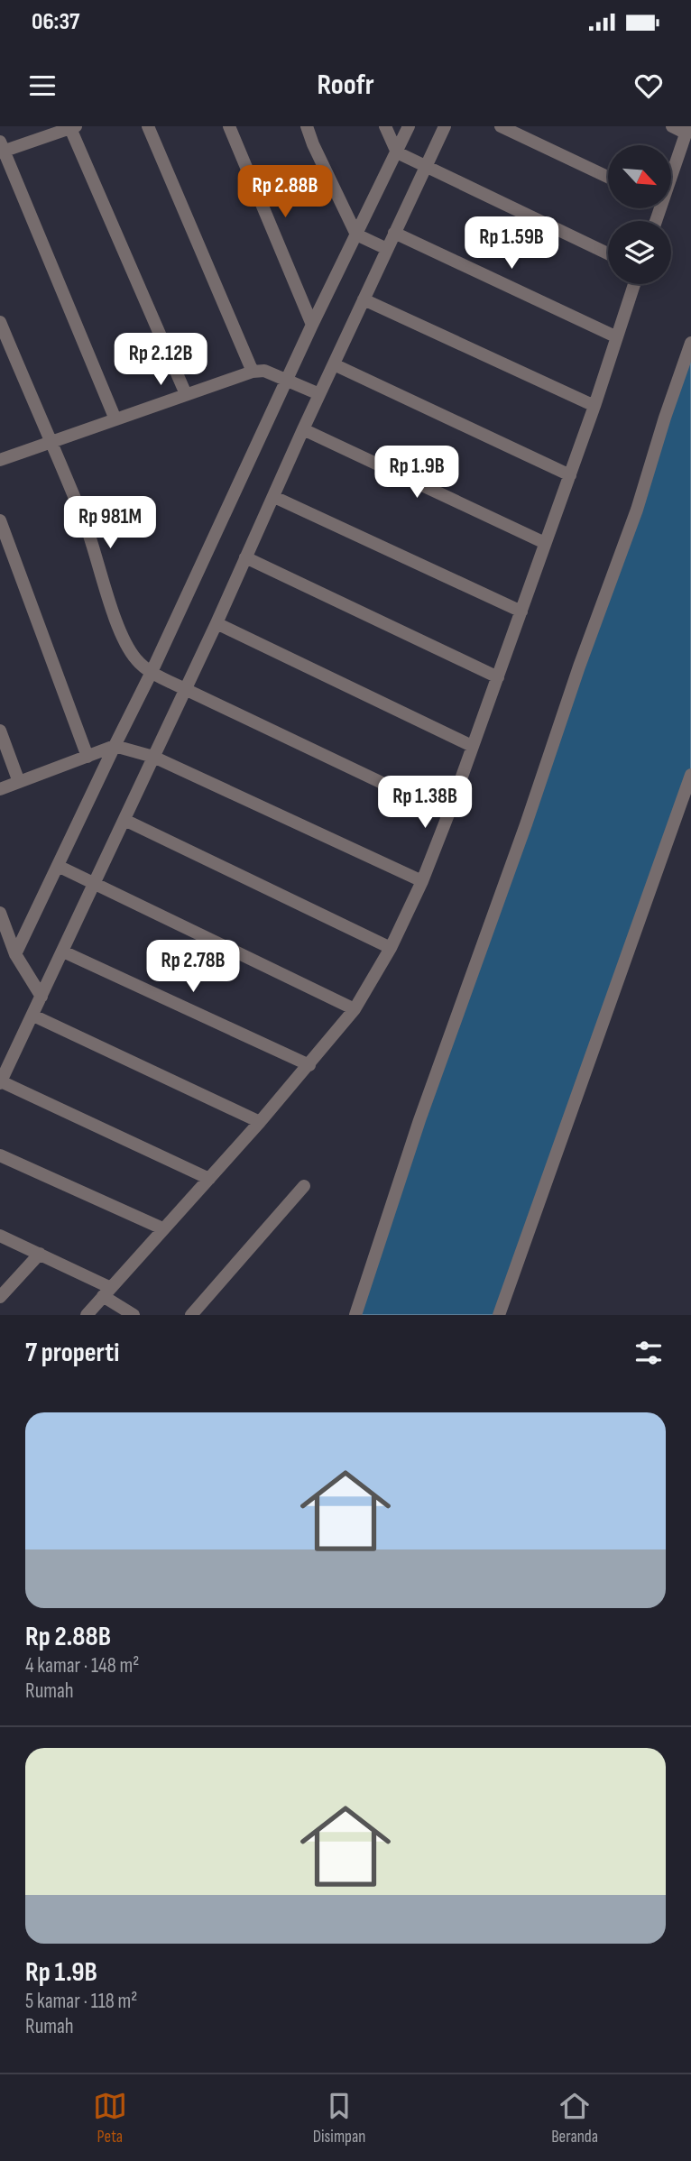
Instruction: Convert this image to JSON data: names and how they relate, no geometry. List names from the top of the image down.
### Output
{
  "north": "bottom right",
  "page": {
    "status": "06:37",
    "header": "Roofr",
    "price": [
      "Rp 2.88B",
      "Rp 1.59B",
      "Rp 2.12B",
      "Rp 1.9B",
      "Rp 981M",
      "Rp 1.38B",
      "Rp 2.78B"
    ],
    "heading": "7 properti",
    "list": [
      {
        "name": "Rp 2.88B",
        "note": "4 kamar · 148 m² · Rumah"
      },
      {
        "name": "Rp 1.9B",
        "note": "5 kamar · 118 m² · Rumah"
      }
    ],
    "tabs": ["Peta", "Disimpan", "Beranda"]
  }
}
